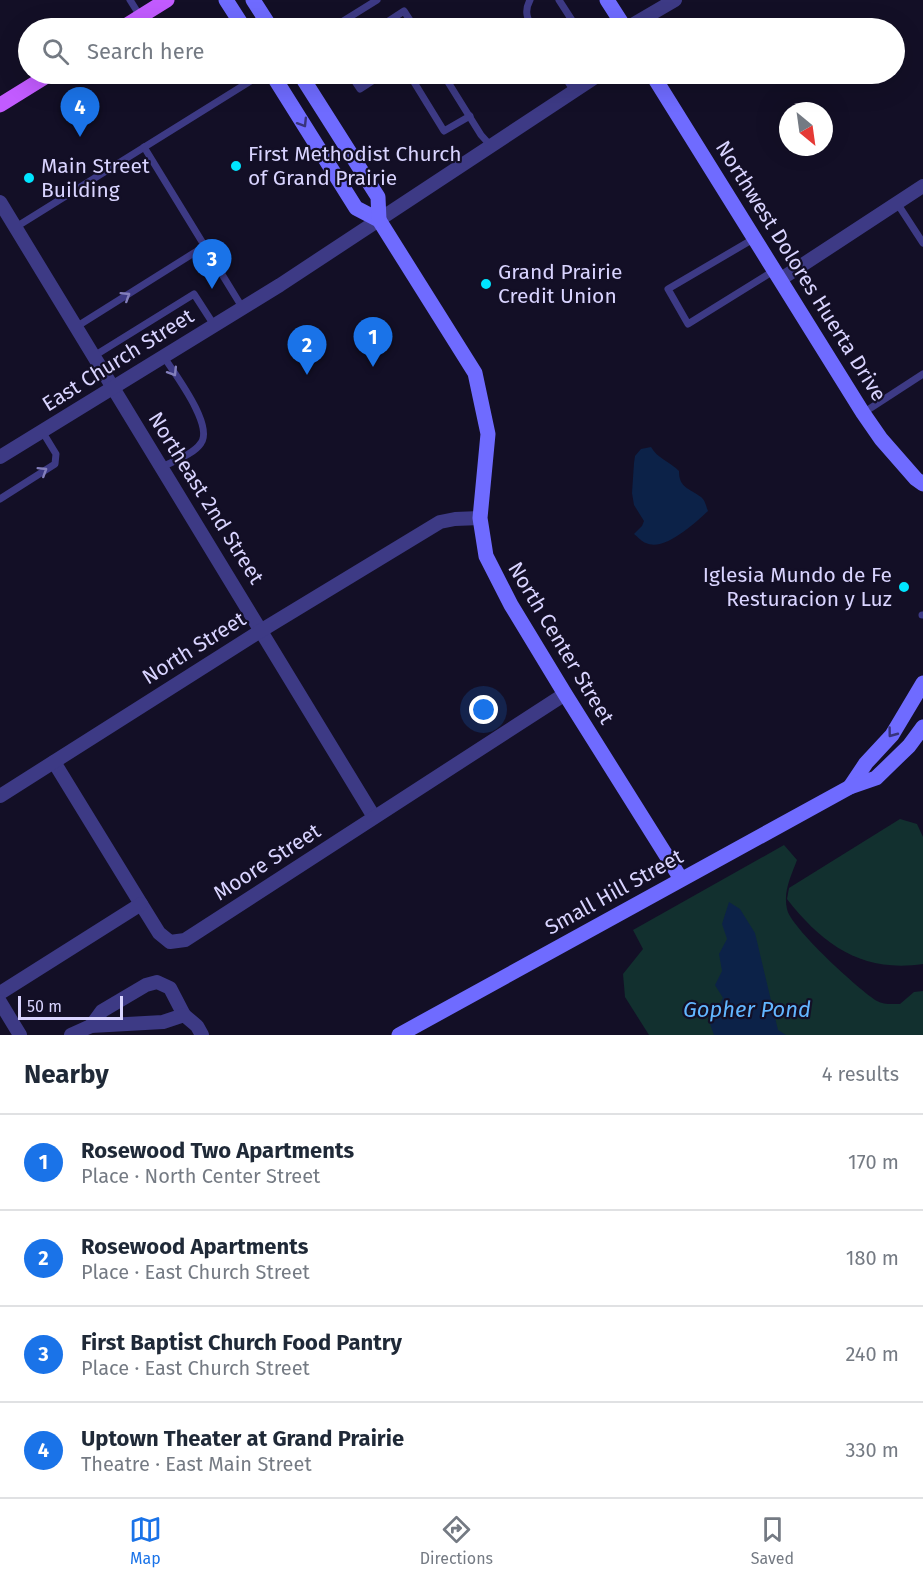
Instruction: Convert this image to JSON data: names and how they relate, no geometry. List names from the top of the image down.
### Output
{
  "streets": {
    "street": [
      "Northwest Dolores Huerta Drive",
      "East Church Street",
      "Northeast 2nd Street",
      "North Center Street",
      "North Street",
      "Moore Street",
      "Small Hill Street"
    ]
  },
  "crossings": [
    ["East Church Street", "Northeast 2nd Street"],
    ["East Church Street", "North Center Street"],
    ["Northeast 2nd Street", "North Street"],
    ["Northeast 2nd Street", "Moore Street"],
    ["North Center Street", "North Street"],
    ["North Center Street", "Moore Street"],
    ["North Center Street", "Small Hill Street"]
  ],
  "water": ["Gopher Pond"],
  "places": [
    "First Methodist Church of Grand Prairie",
    "Main Street Building",
    "Grand Prairie Credit Union",
    "Iglesia Mundo de Fe Resturacion y Luz"
  ],
  "scale_bar": "50 m",
  "north": "bottom right",
  "page": {
    "search": "Search here",
    "pins": [
      "4",
      "3",
      "1",
      "2"
    ],
    "scale": "50 m",
    "heading": ["Nearby", "4 results"],
    "list": [
      {
        "mark": "1",
        "name": "Rosewood Two Apartments",
        "note": "Place · North Center Street",
        "value": "170 m"
      },
      {
        "mark": "2",
        "name": "Rosewood Apartments",
        "note": "Place · East Church Street",
        "value": "180 m"
      },
      {
        "mark": "3",
        "name": "First Baptist Church Food Pantry",
        "note": "Place · East Church Street",
        "value": "240 m"
      },
      {
        "mark": "4",
        "name": "Uptown Theater at Grand Prairie",
        "note": "Theatre · East Main Street",
        "value": "330 m"
      }
    ],
    "nav": ["Map", "Directions", "Saved"]
  }
}
